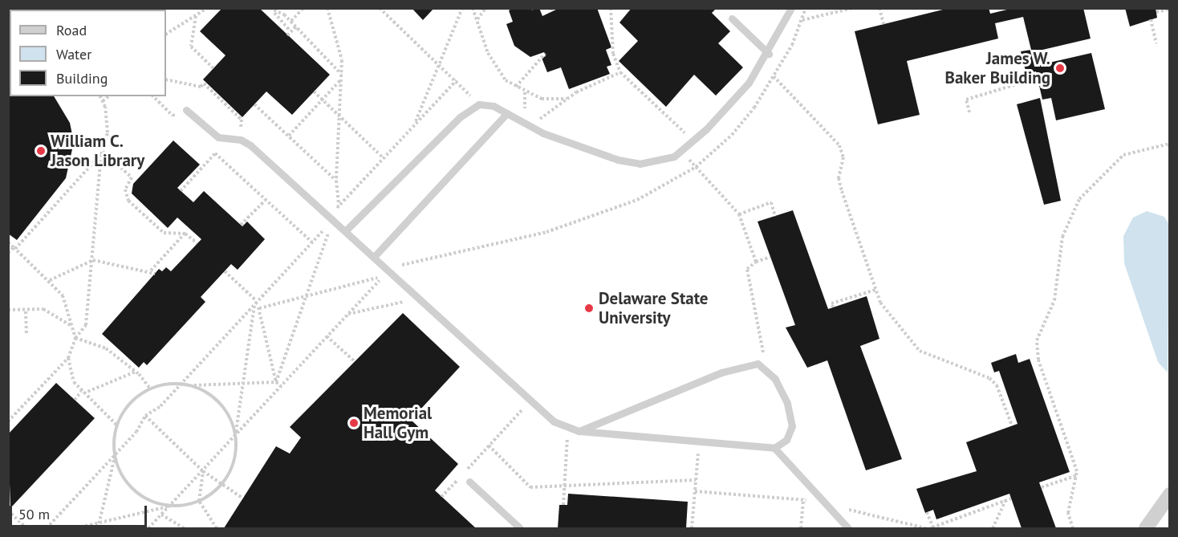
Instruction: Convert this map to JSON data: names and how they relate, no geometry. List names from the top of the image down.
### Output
{
  "places": [
    "James W. Baker Building",
    "William C. Jason Library",
    "Delaware State University",
    "Memorial Hall Gym"
  ],
  "legend": ["Road", "Water", "Building"],
  "scale_bar": "50 m"
}
